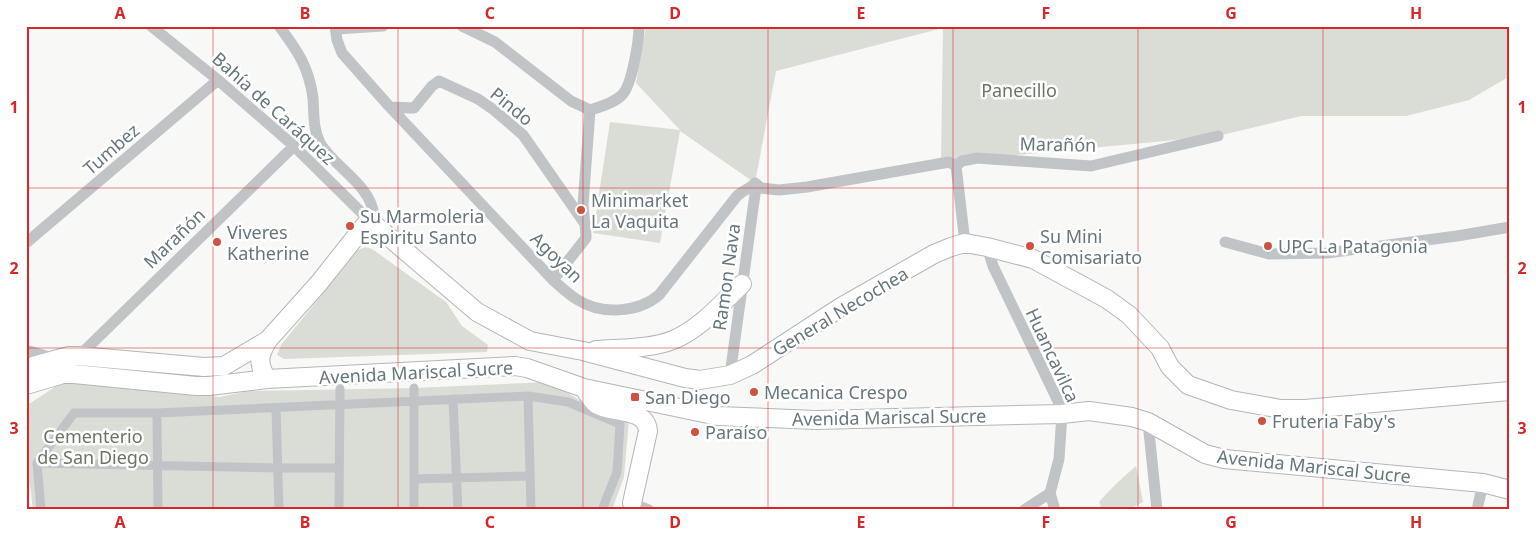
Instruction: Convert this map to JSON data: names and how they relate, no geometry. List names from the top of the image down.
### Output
{
  "streets": {
    "main road": ["General Necochea", "Avenida Mariscal Sucre"],
    "street": [
      "Pindo",
      "Bahía de Caráquez",
      "Marañón",
      "Tumbez",
      "Agoyan",
      "Ramon Nava",
      "Huancavilca"
    ]
  },
  "crossings": [
    ["Pindo", "Agoyan"],
    ["Bahía de Caráquez", "Marañón"],
    ["Bahía de Caráquez", "Tumbez"],
    ["Bahía de Caráquez", "General Necochea"],
    ["Agoyan", "Ramon Nava"],
    ["Ramon Nava", "General Necochea"],
    ["General Necochea", "Huancavilca"],
    ["Huancavilca", "Avenida Mariscal Sucre"]
  ],
  "parks": ["Panecillo", "Cementerio de San Diego"],
  "places": {
    "other": [
      "Minimarket La Vaquita",
      "Su Marmoleria Espiritu Santo",
      "Viveres Katherine",
      "Su Mini Comisariato",
      "UPC La Patagonia",
      "Mecanica Crespo",
      "Fruteria Faby's",
      "Paraíso"
    ],
    "transit": ["San Diego"]
  },
  "grid": {
    "columns": [
      "A",
      "B",
      "C",
      "D",
      "E",
      "F",
      "G",
      "H"
    ],
    "rows": ["1", "2", "3"]
  }
}
